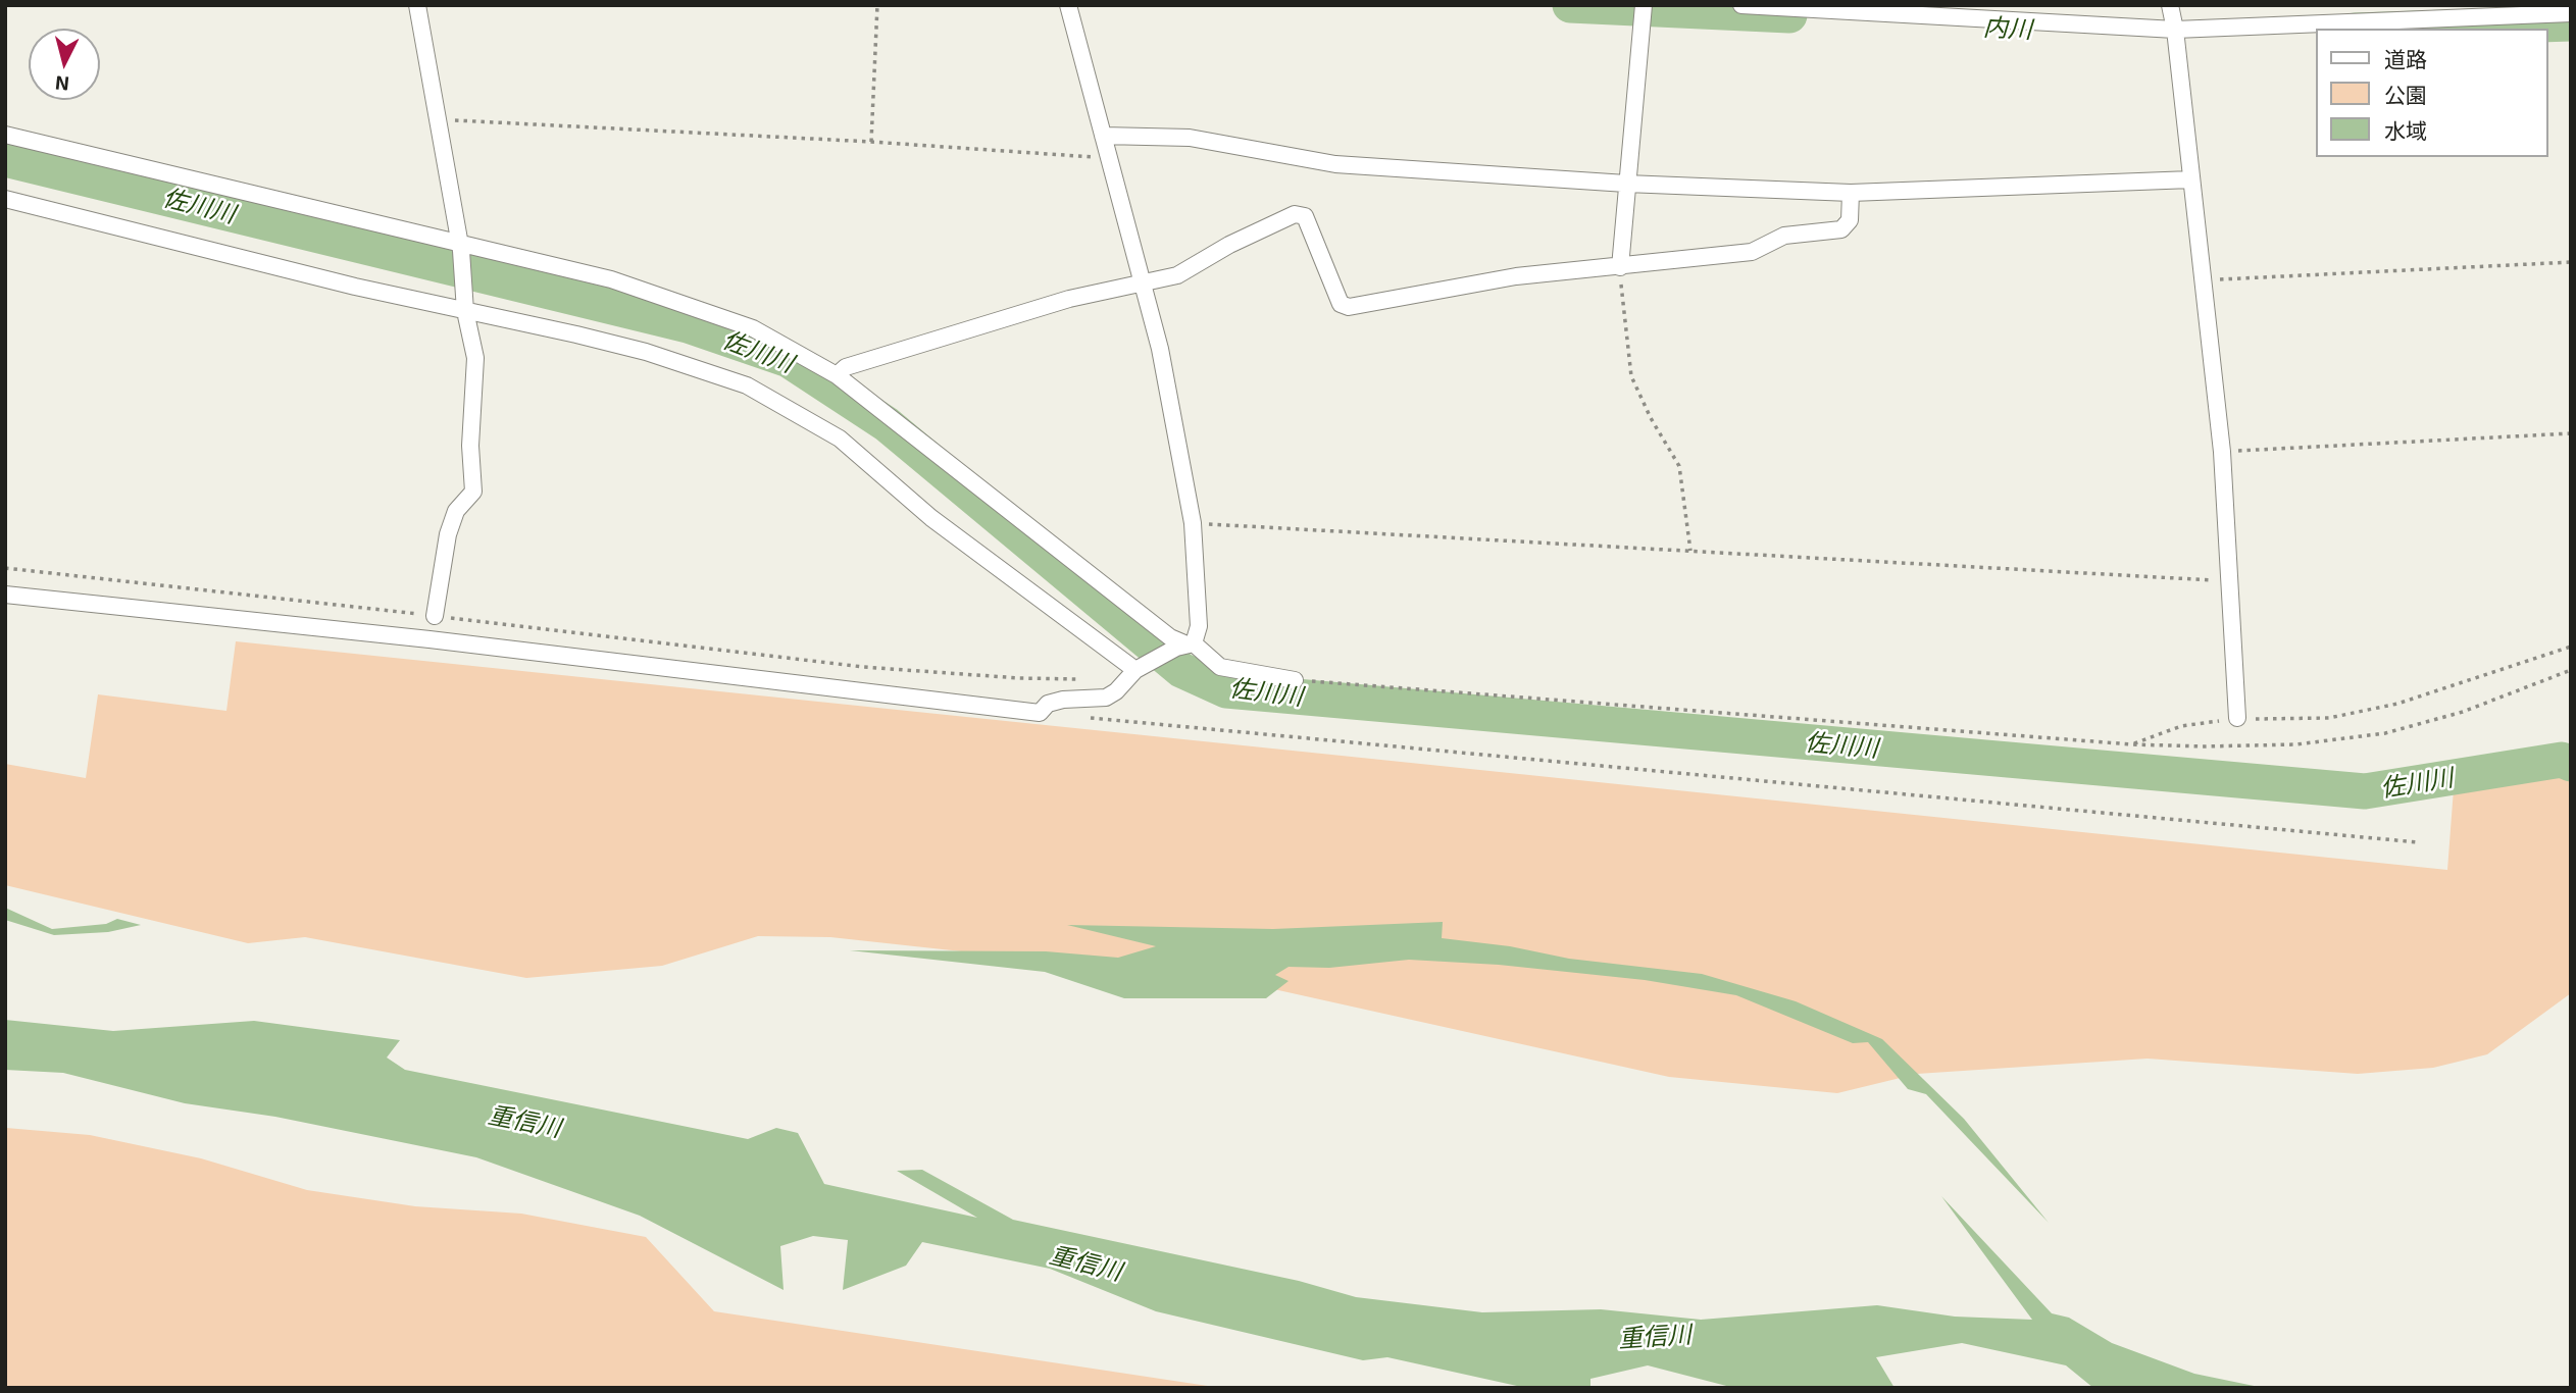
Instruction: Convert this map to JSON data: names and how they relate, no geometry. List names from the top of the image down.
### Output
{
  "water": ["内川", "佐川川", "重信川"],
  "legend": ["道路", "公園", "水域"],
  "north": "bottom"
}
